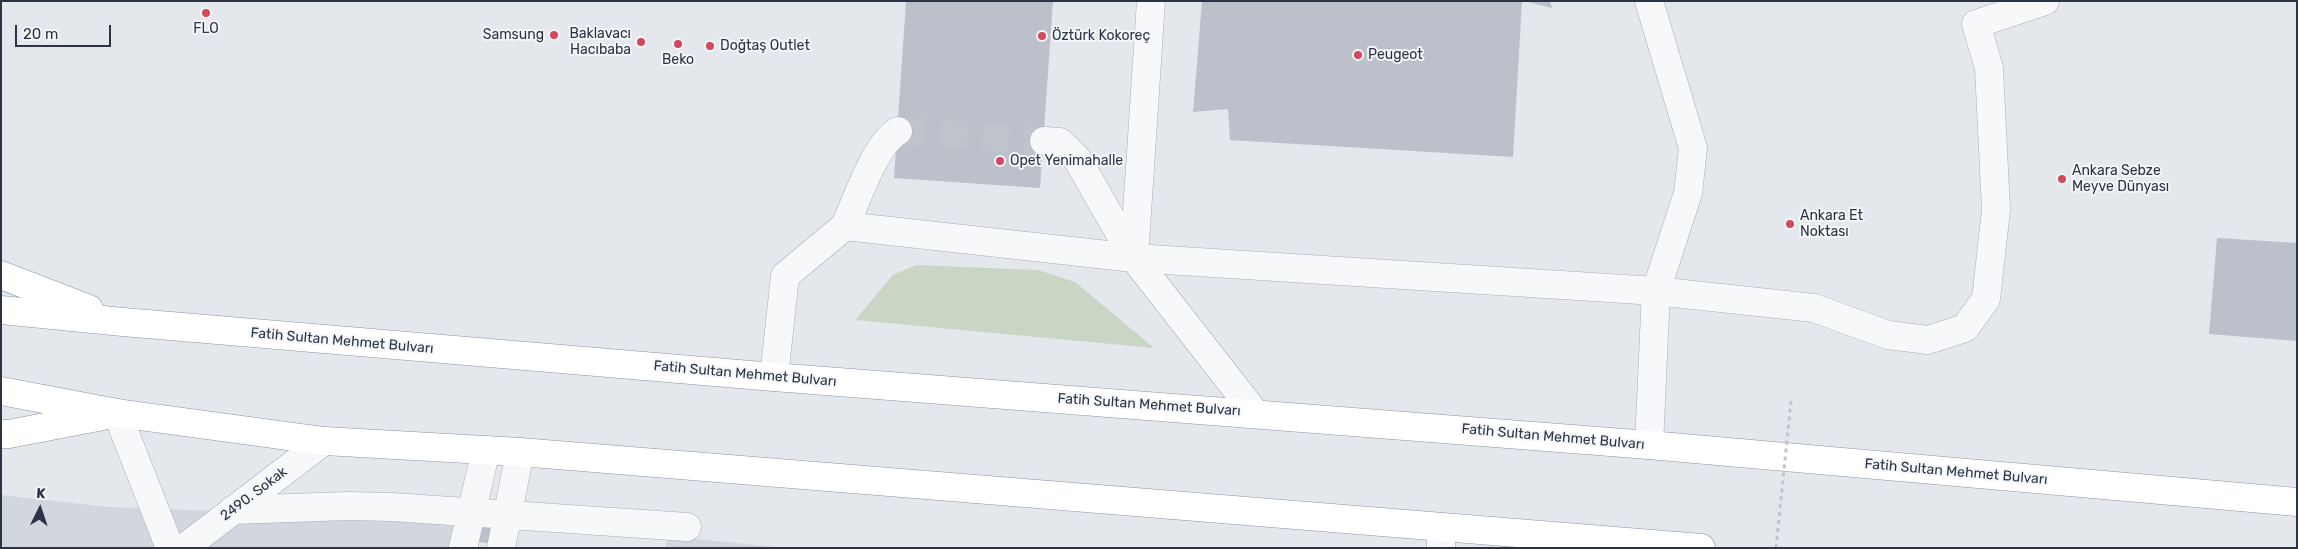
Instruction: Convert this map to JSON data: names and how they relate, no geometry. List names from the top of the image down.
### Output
{
  "streets": {
    "highway": ["Fatih Sultan Mehmet Bulvarı"],
    "street": ["2490. Sokak"]
  },
  "places": [
    "FLO",
    "Samsung",
    "Öztürk Kokoreç",
    "Baklavacı Hacıbaba",
    "Beko",
    "Doğtaş Outlet",
    "Peugeot",
    "Opet Yenimahalle",
    "Ankara Sebze Meyve Dünyası",
    "Ankara Et Noktası"
  ],
  "scale_bar": "20 m",
  "north": "top"
}
